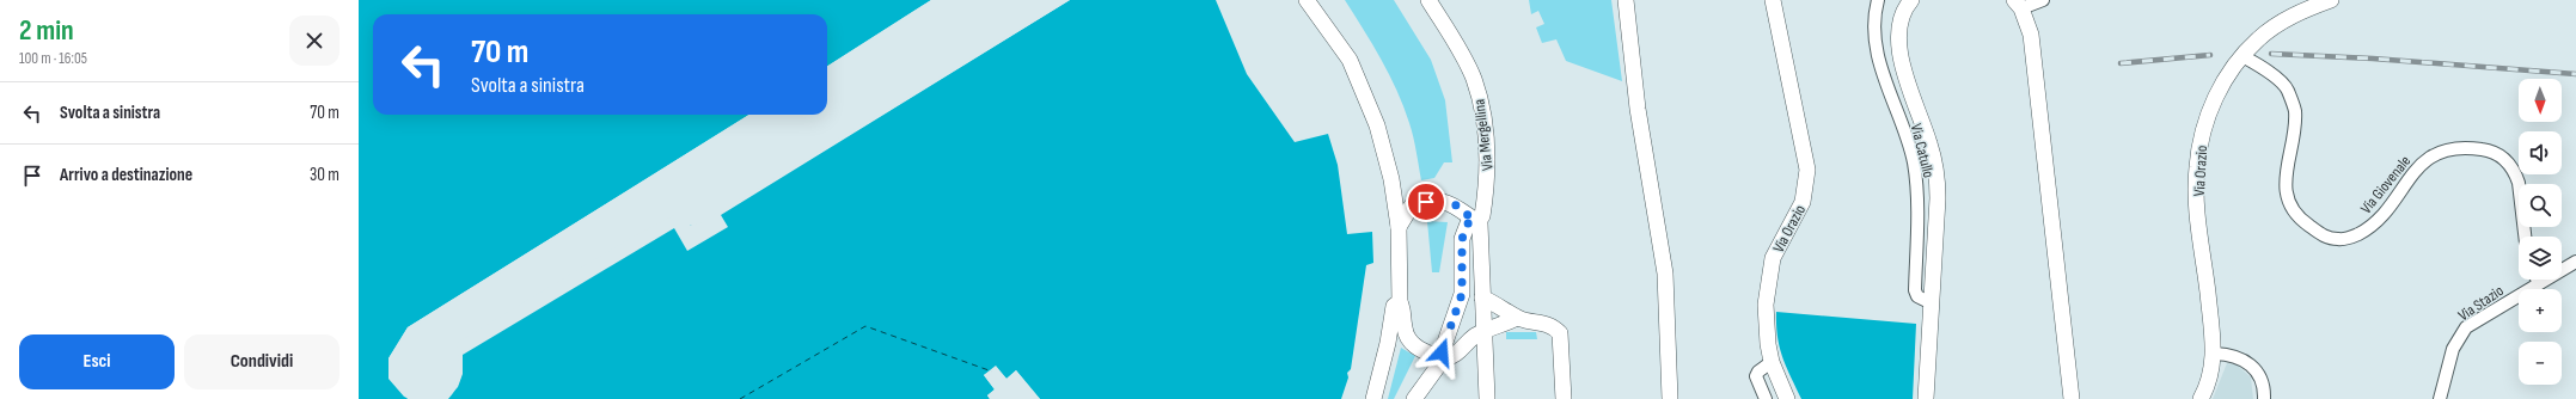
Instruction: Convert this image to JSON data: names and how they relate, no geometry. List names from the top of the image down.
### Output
{
  "streets": {
    "street": [
      "Via Mergellina",
      "Via Catullo",
      "Via Orazio",
      "Via Giovenale",
      "Via Stazio"
    ]
  },
  "crossings": [
    ["Via Orazio", "Via Giovenale"]
  ],
  "north": "bottom",
  "page": {
    "heading": ["2 min", "100 m · 16:05"],
    "turn": ["70 m", "Svolta a sinistra"],
    "map_buttons": ["+", "−"],
    "list": [
      {
        "name": "Svolta a sinistra",
        "value": "70 m"
      },
      {
        "name": "Arrivo a destinazione",
        "value": "30 m"
      }
    ],
    "buttons": ["Esci", "Condividi"]
  }
}
